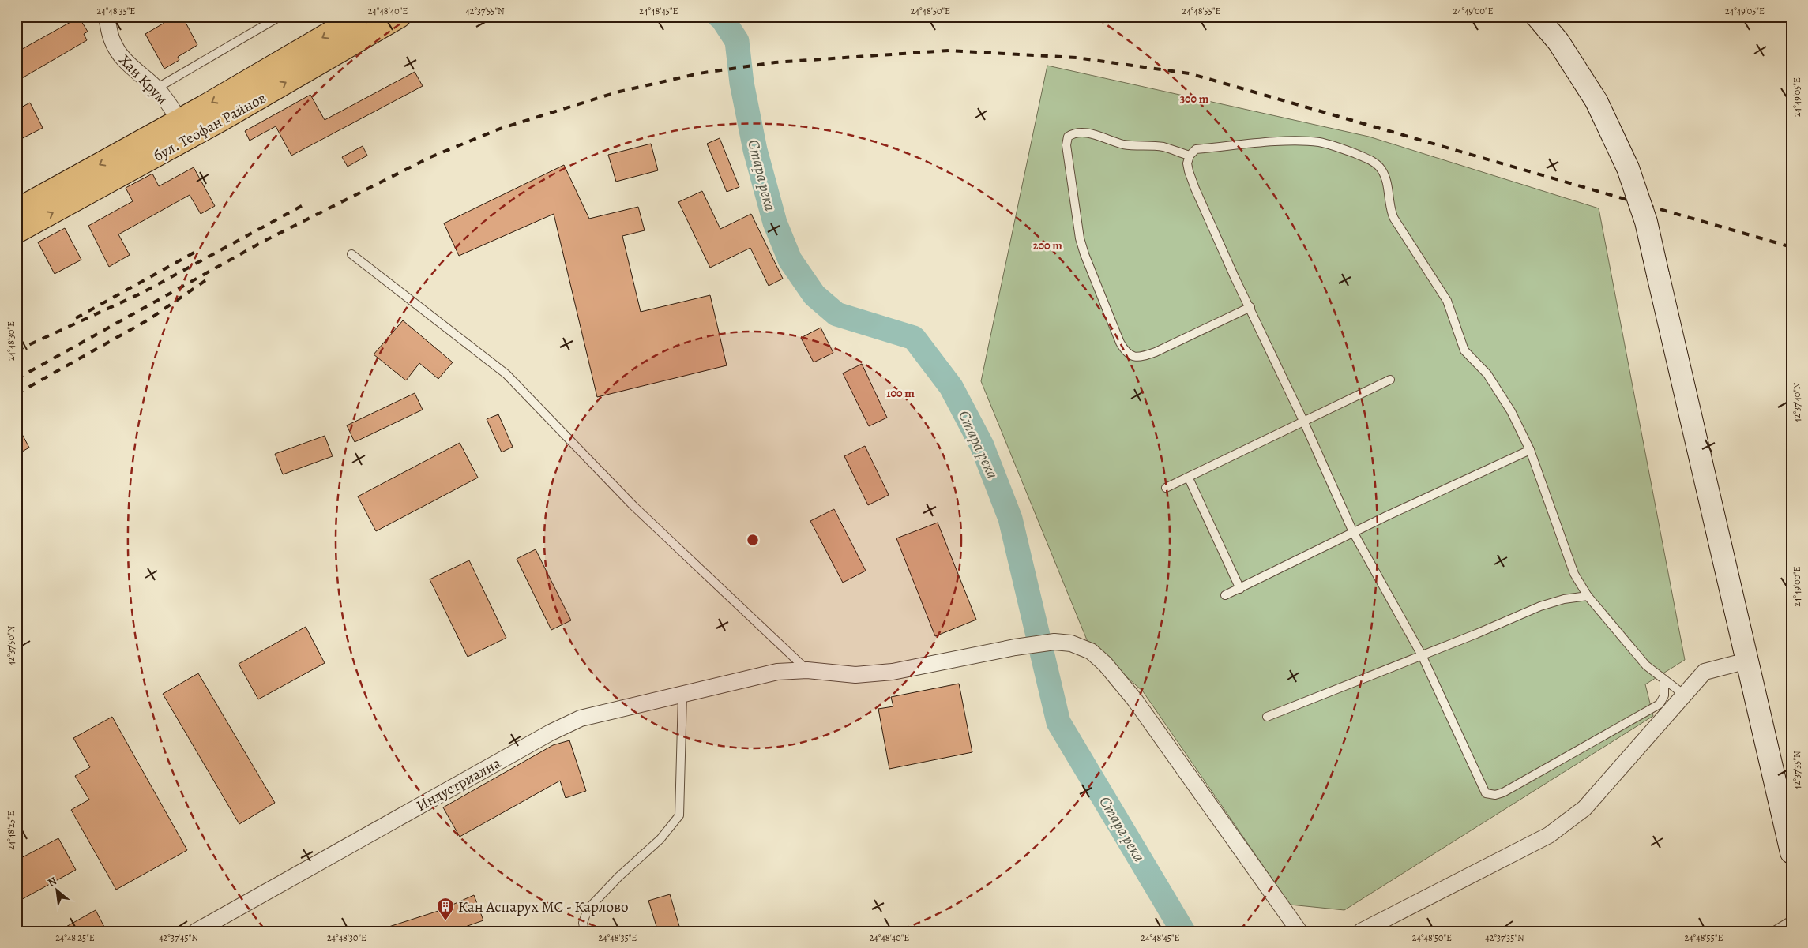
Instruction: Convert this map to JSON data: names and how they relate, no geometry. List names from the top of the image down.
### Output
{
  "streets": {
    "main road": ["бул. Теофан Райнов"],
    "street": ["Хан Крум", "Индустриална"]
  },
  "crossings": [
    ["Хан Крум", "бул. Теофан Райнов"]
  ],
  "water": ["Стара река"],
  "places": {
    "building": ["Кан Аспарух МС - Карлово"]
  },
  "north": "top left",
  "coordinates": [
    "24°48'35\"E",
    "24°48'40\"E",
    "42°37'55\"N",
    "24°48'45\"E",
    "24°48'50\"E",
    "24°48'55\"E",
    "24°49'00\"E",
    "24°49'05\"E",
    "24°48'30\"E",
    "42°37'40\"N",
    "42°37'50\"N",
    "42°37'35\"N",
    "24°48'25\"E",
    "42°37'45\"N"
  ],
  "rings": ["300 m", "200 m", "100 m"]
}
